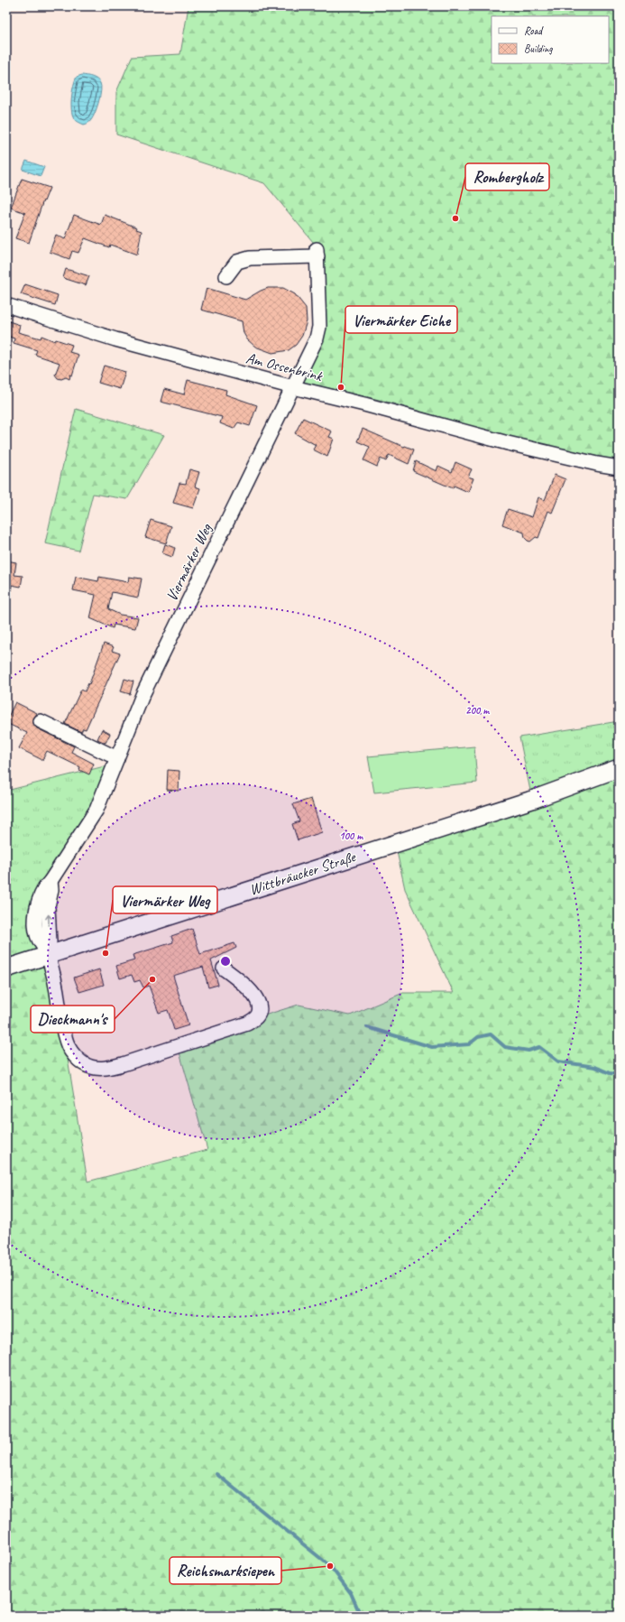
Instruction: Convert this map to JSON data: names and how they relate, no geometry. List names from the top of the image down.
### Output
{
  "streets": {
    "main road": ["Wittbräucker Straße"],
    "street": ["Am Ossenbrink", "Viermärker Weg"]
  },
  "crossings": [
    ["Am Ossenbrink", "Viermärker Weg"],
    ["Viermärker Weg", "Wittbräucker Straße"]
  ],
  "places": [
    "Rombergholz",
    "Viermärker Eiche",
    "Viermärker Weg",
    "Dieckmann's",
    "Reichsmarksiepen"
  ],
  "legend": ["Road", "Building"],
  "rings": ["200 m", "100 m"]
}
